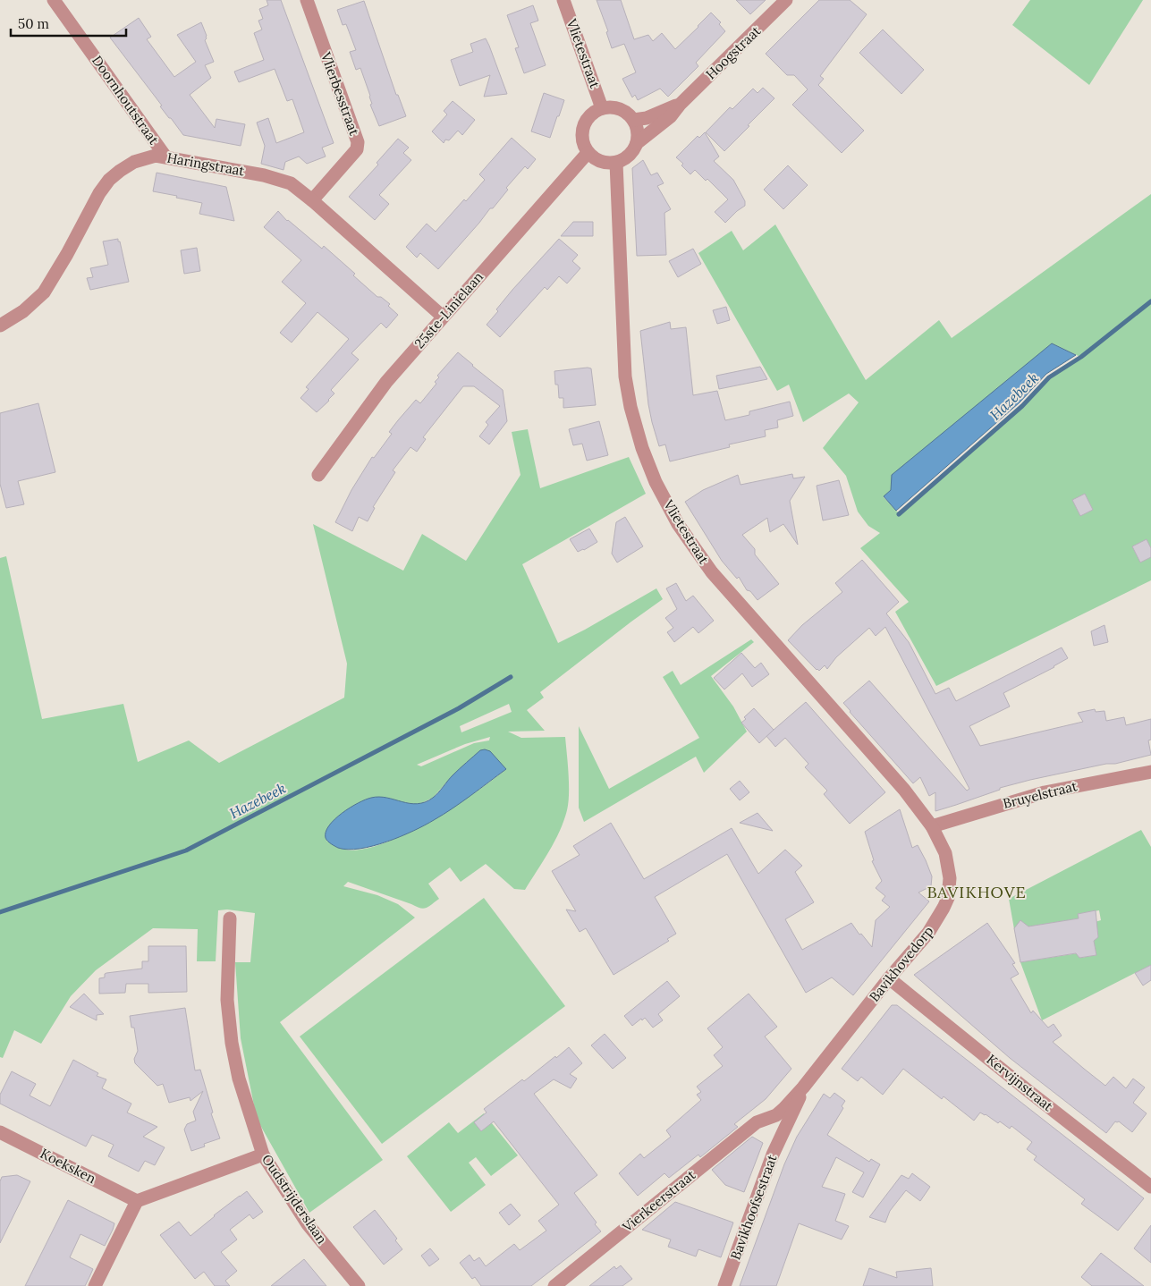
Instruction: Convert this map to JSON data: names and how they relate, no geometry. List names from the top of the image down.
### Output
{
  "streets": {
    "street": [
      "Hoogstraat",
      "Vlietestraat",
      "Vlierbesstraat",
      "Doornhoutstraat",
      "Haringstraat",
      "25ste-Linielaan",
      "Bruyelstraat",
      "Bavikhovedorp",
      "Kervijnstraat",
      "Koeksken",
      "Oudstrijderslaan",
      "Vierkeerstraat",
      "Bavikhoofsestraat"
    ]
  },
  "crossings": [
    ["Hoogstraat", "Vlietestraat"],
    ["Hoogstraat", "25ste-Linielaan"],
    ["Vlietestraat", "25ste-Linielaan"],
    ["Vlietestraat", "Bruyelstraat"],
    ["Vlietestraat", "Bavikhovedorp"],
    ["Vlierbesstraat", "Haringstraat"],
    ["Doornhoutstraat", "Haringstraat"],
    ["Haringstraat", "25ste-Linielaan"],
    ["Bruyelstraat", "Bavikhovedorp"],
    ["Bavikhovedorp", "Kervijnstraat"],
    ["Bavikhovedorp", "Vierkeerstraat"],
    ["Bavikhovedorp", "Bavikhoofsestraat"]
  ],
  "districts": ["BAVIKHOVE"],
  "water": ["Hazebeek"],
  "scale_bar": "50 m"
}
